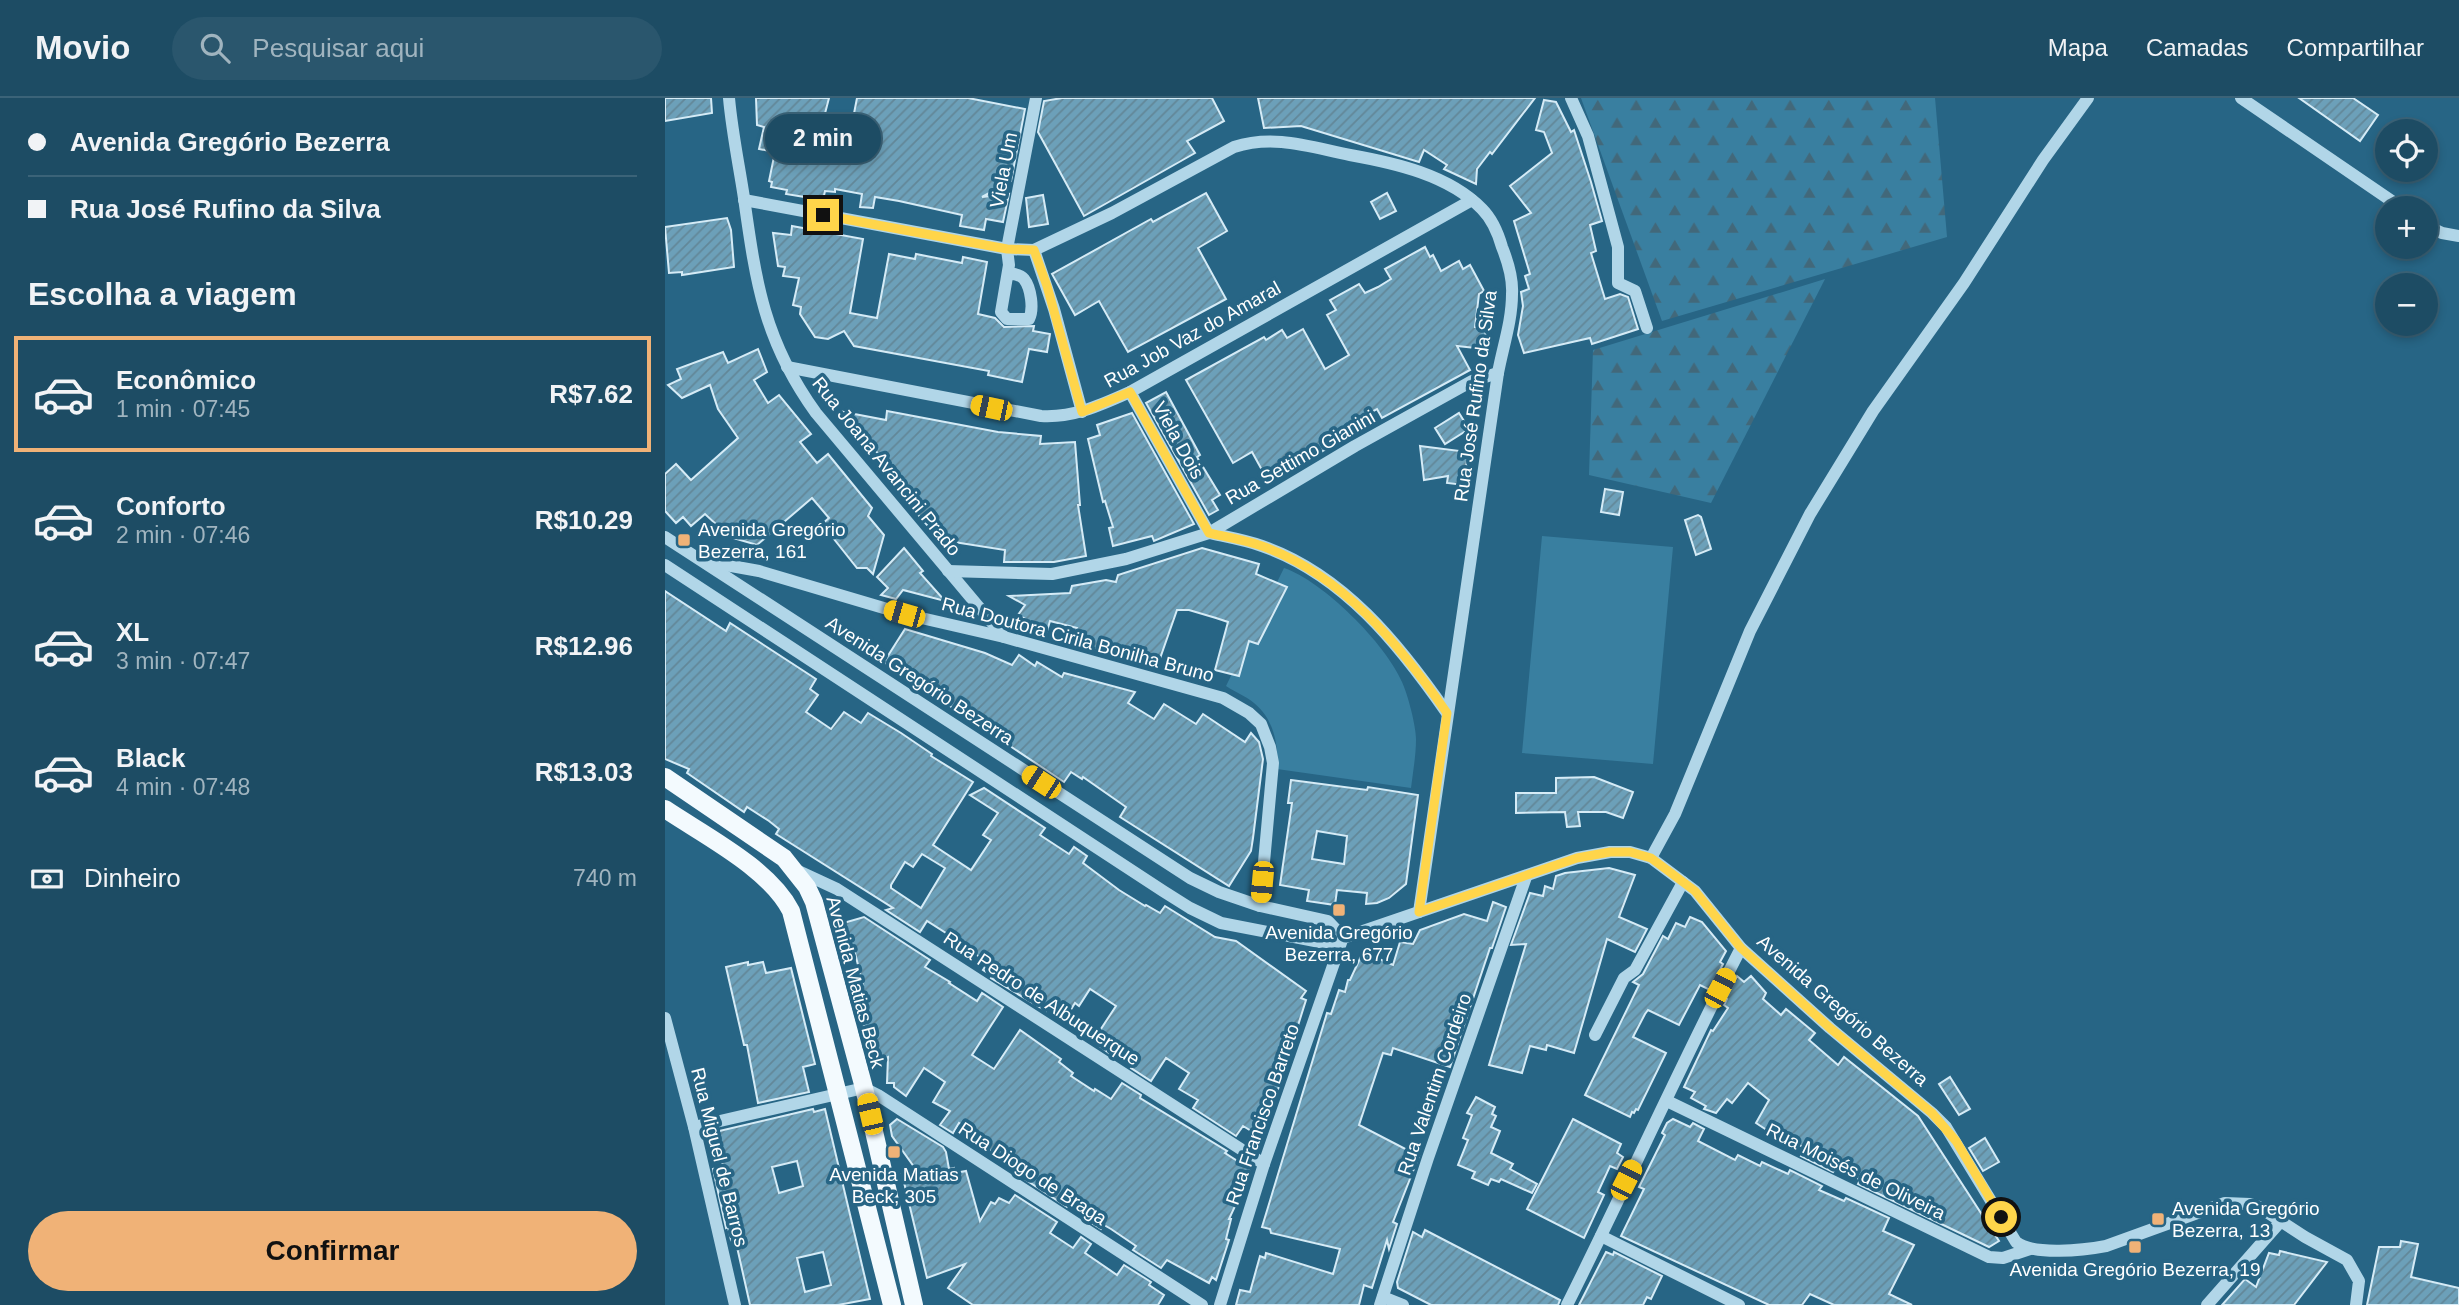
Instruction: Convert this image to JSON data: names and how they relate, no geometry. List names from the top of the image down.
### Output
{
  "streets": {
    "main road": ["Avenida Matias Beck"],
    "street": [
      "Viela Um",
      "Rua Job Vaz do Amaral",
      "Rua José Rufino da Silva",
      "Viela Dois",
      "Rua Settimo Gianini",
      "Rua Joana Avancini Prado",
      "Rua Doutora Cirila Bonilha Bruno",
      "Avenida Gregório Bezerra",
      "Rua Pedro de Albuquerque",
      "Rua Valentim Cordeiro",
      "Rua Francisco Barreto",
      "Rua Miguel de Barros",
      "Rua Moisés de Oliveira",
      "Rua Diogo de Braga"
    ]
  },
  "crossings": [
    ["Viela Um", "Rua José Rufino da Silva"],
    ["Rua Job Vaz do Amaral", "Rua José Rufino da Silva"],
    ["Rua Job Vaz do Amaral", "Viela Dois"],
    ["Rua Job Vaz do Amaral", "Rua Joana Avancini Prado"],
    ["Rua José Rufino da Silva", "Rua Settimo Gianini"],
    ["Rua José Rufino da Silva", "Rua Joana Avancini Prado"],
    ["Rua José Rufino da Silva", "Avenida Gregório Bezerra"],
    ["Viela Dois", "Rua Settimo Gianini"],
    ["Rua Settimo Gianini", "Rua Joana Avancini Prado"],
    ["Rua Joana Avancini Prado", "Rua Doutora Cirila Bonilha Bruno"],
    ["Rua Doutora Cirila Bonilha Bruno", "Avenida Gregório Bezerra"],
    ["Avenida Gregório Bezerra", "Rua Valentim Cordeiro"],
    ["Avenida Gregório Bezerra", "Rua Francisco Barreto"],
    ["Avenida Gregório Bezerra", "Rua Moisés de Oliveira"],
    ["Avenida Matias Beck", "Rua Pedro de Albuquerque"],
    ["Avenida Matias Beck", "Rua Diogo de Braga"],
    ["Rua Pedro de Albuquerque", "Rua Francisco Barreto"]
  ],
  "places": {
    "transit": [
      "Avenida Gregório Bezerra, 161",
      "Avenida Gregório Bezerra, 677",
      "Avenida Matias Beck, 305",
      "Avenida Gregório Bezerra, 13",
      "Avenida Gregório Bezerra, 19"
    ]
  },
  "page": {
    "header": "Movio",
    "search": "Pesquisar aqui",
    "nav": ["Mapa", "Camadas", "Compartilhar"],
    "banner": ["Avenida Gregório Bezerra", "Rua José Rufino da Silva"],
    "bubble": "2 min",
    "map_buttons": ["+", "−"],
    "heading": "Escolha a viagem",
    "list": [
      {
        "name": "Econômico",
        "note": "1 min · 07:45",
        "value": "R$7.62"
      },
      {
        "name": "Conforto",
        "note": "2 min · 07:46",
        "value": "R$10.29"
      },
      {
        "name": "XL",
        "note": "3 min · 07:47",
        "value": "R$12.96"
      },
      {
        "name": "Black",
        "note": "4 min · 07:48",
        "value": "R$13.03"
      }
    ],
    "pay": ["Dinheiro", "740 m"],
    "buttons": "Confirmar"
  }
}
